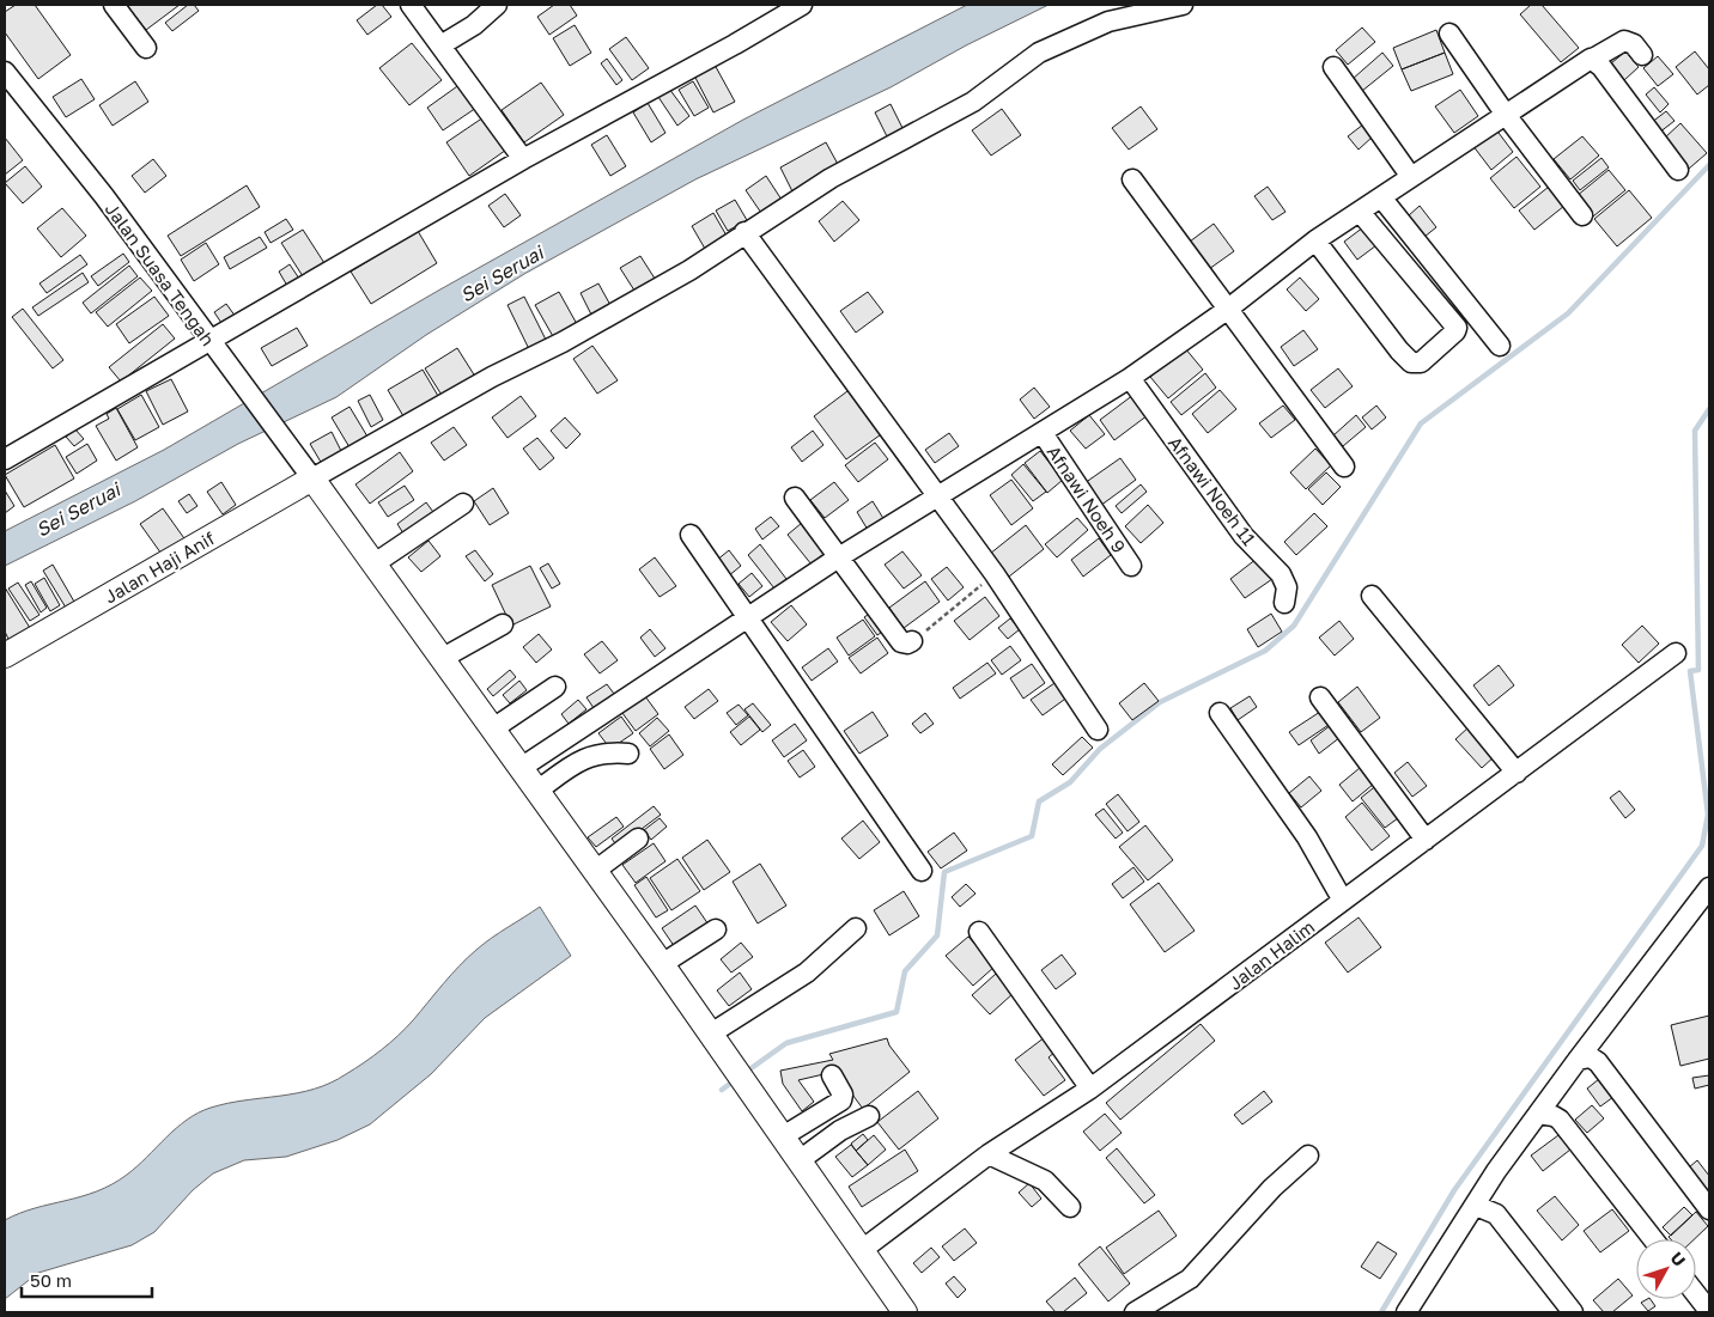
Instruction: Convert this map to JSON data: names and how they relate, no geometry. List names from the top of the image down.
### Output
{
  "streets": {
    "main road": ["Jalan Haji Anif"],
    "street": [
      "Jalan Suasa Tengah",
      "Afnawi Noeh 11",
      "Afnawi Noeh 9",
      "Jalan Halim"
    ]
  },
  "crossings": [
    ["Jalan Suasa Tengah", "Jalan Haji Anif"]
  ],
  "water": ["Sei Seruai"],
  "scale_bar": "50 m",
  "north": "top right"
}
